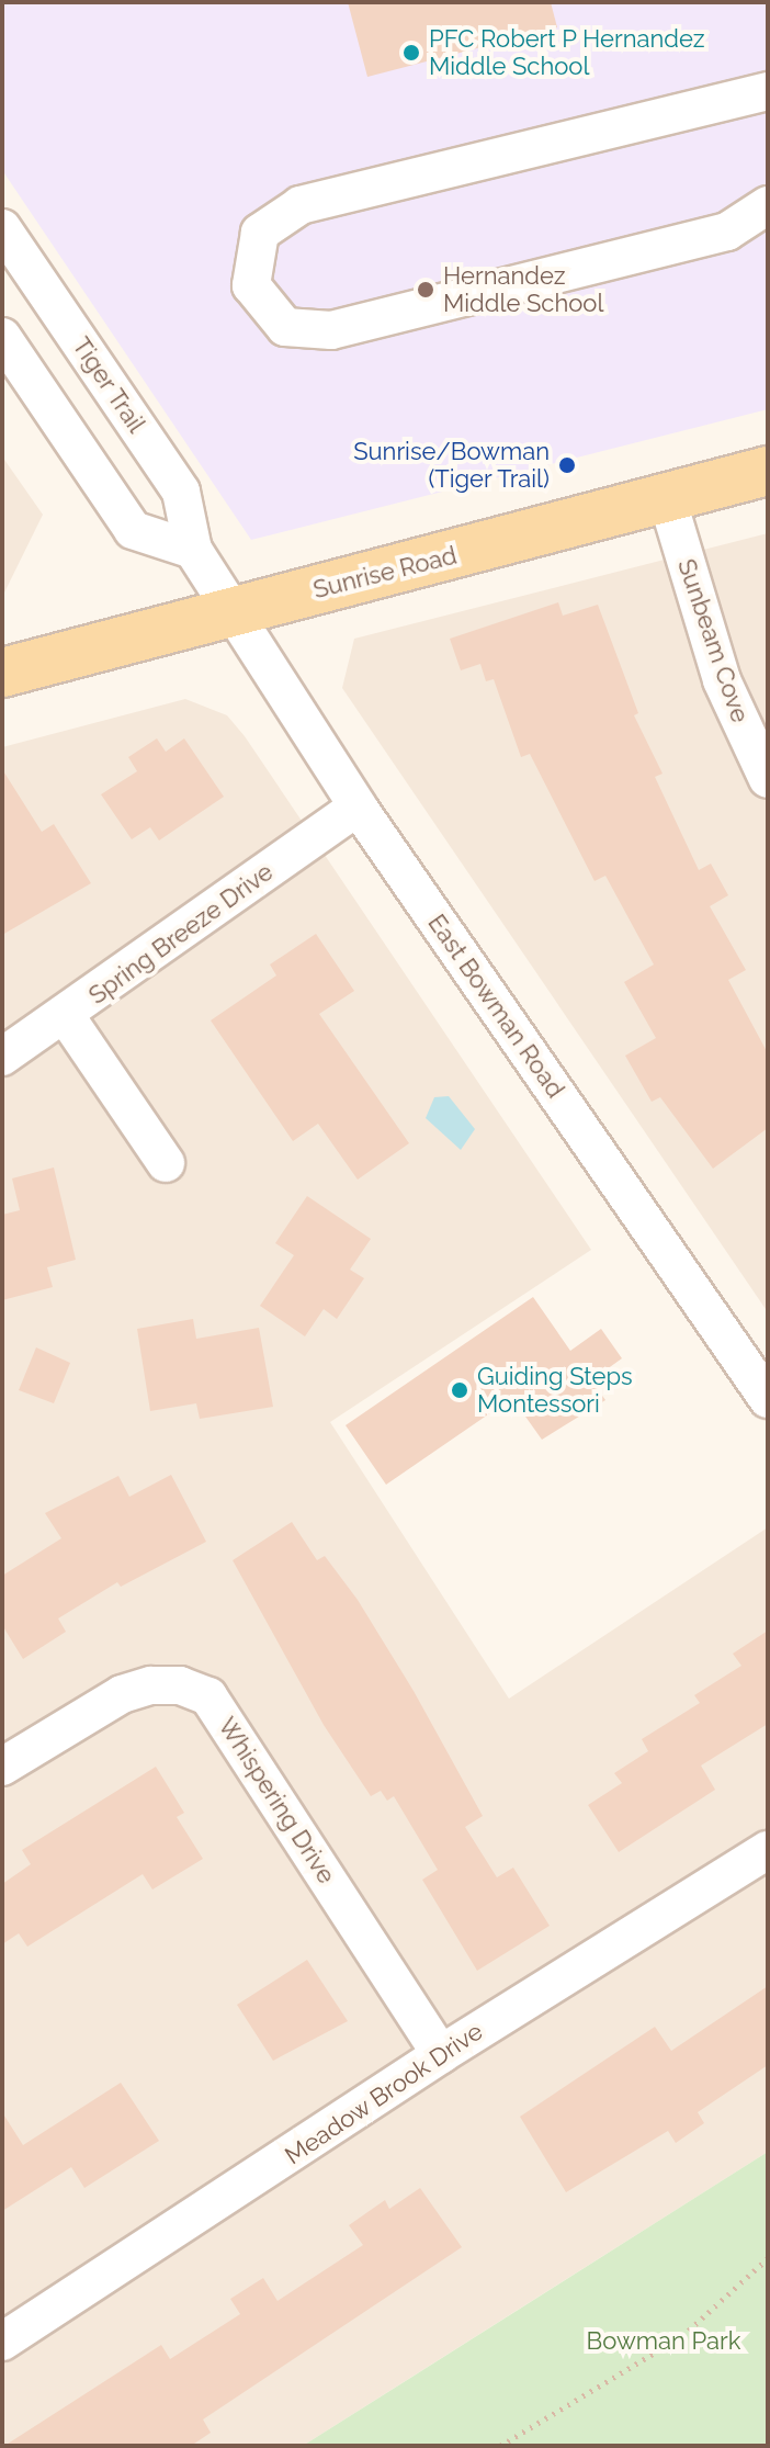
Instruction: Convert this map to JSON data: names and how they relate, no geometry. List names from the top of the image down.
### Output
{
  "streets": {
    "main road": ["Sunrise Road"],
    "street": [
      "Tiger Trail",
      "Sunbeam Cove",
      "Spring Breeze Drive",
      "East Bowman Road",
      "Whispering Drive",
      "Meadow Brook Drive"
    ]
  },
  "crossings": [
    ["Tiger Trail", "Sunrise Road"],
    ["Tiger Trail", "East Bowman Road"],
    ["Sunrise Road", "Sunbeam Cove"],
    ["Sunrise Road", "East Bowman Road"],
    ["Spring Breeze Drive", "East Bowman Road"],
    ["Whispering Drive", "Meadow Brook Drive"]
  ],
  "parks": ["Bowman Park"],
  "places": [
    "PFC Robert P Hernandez Middle School",
    "Hernandez Middle School",
    "Sunrise/Bowman (Tiger Trail)",
    "Guiding Steps Montessori"
  ]
}
